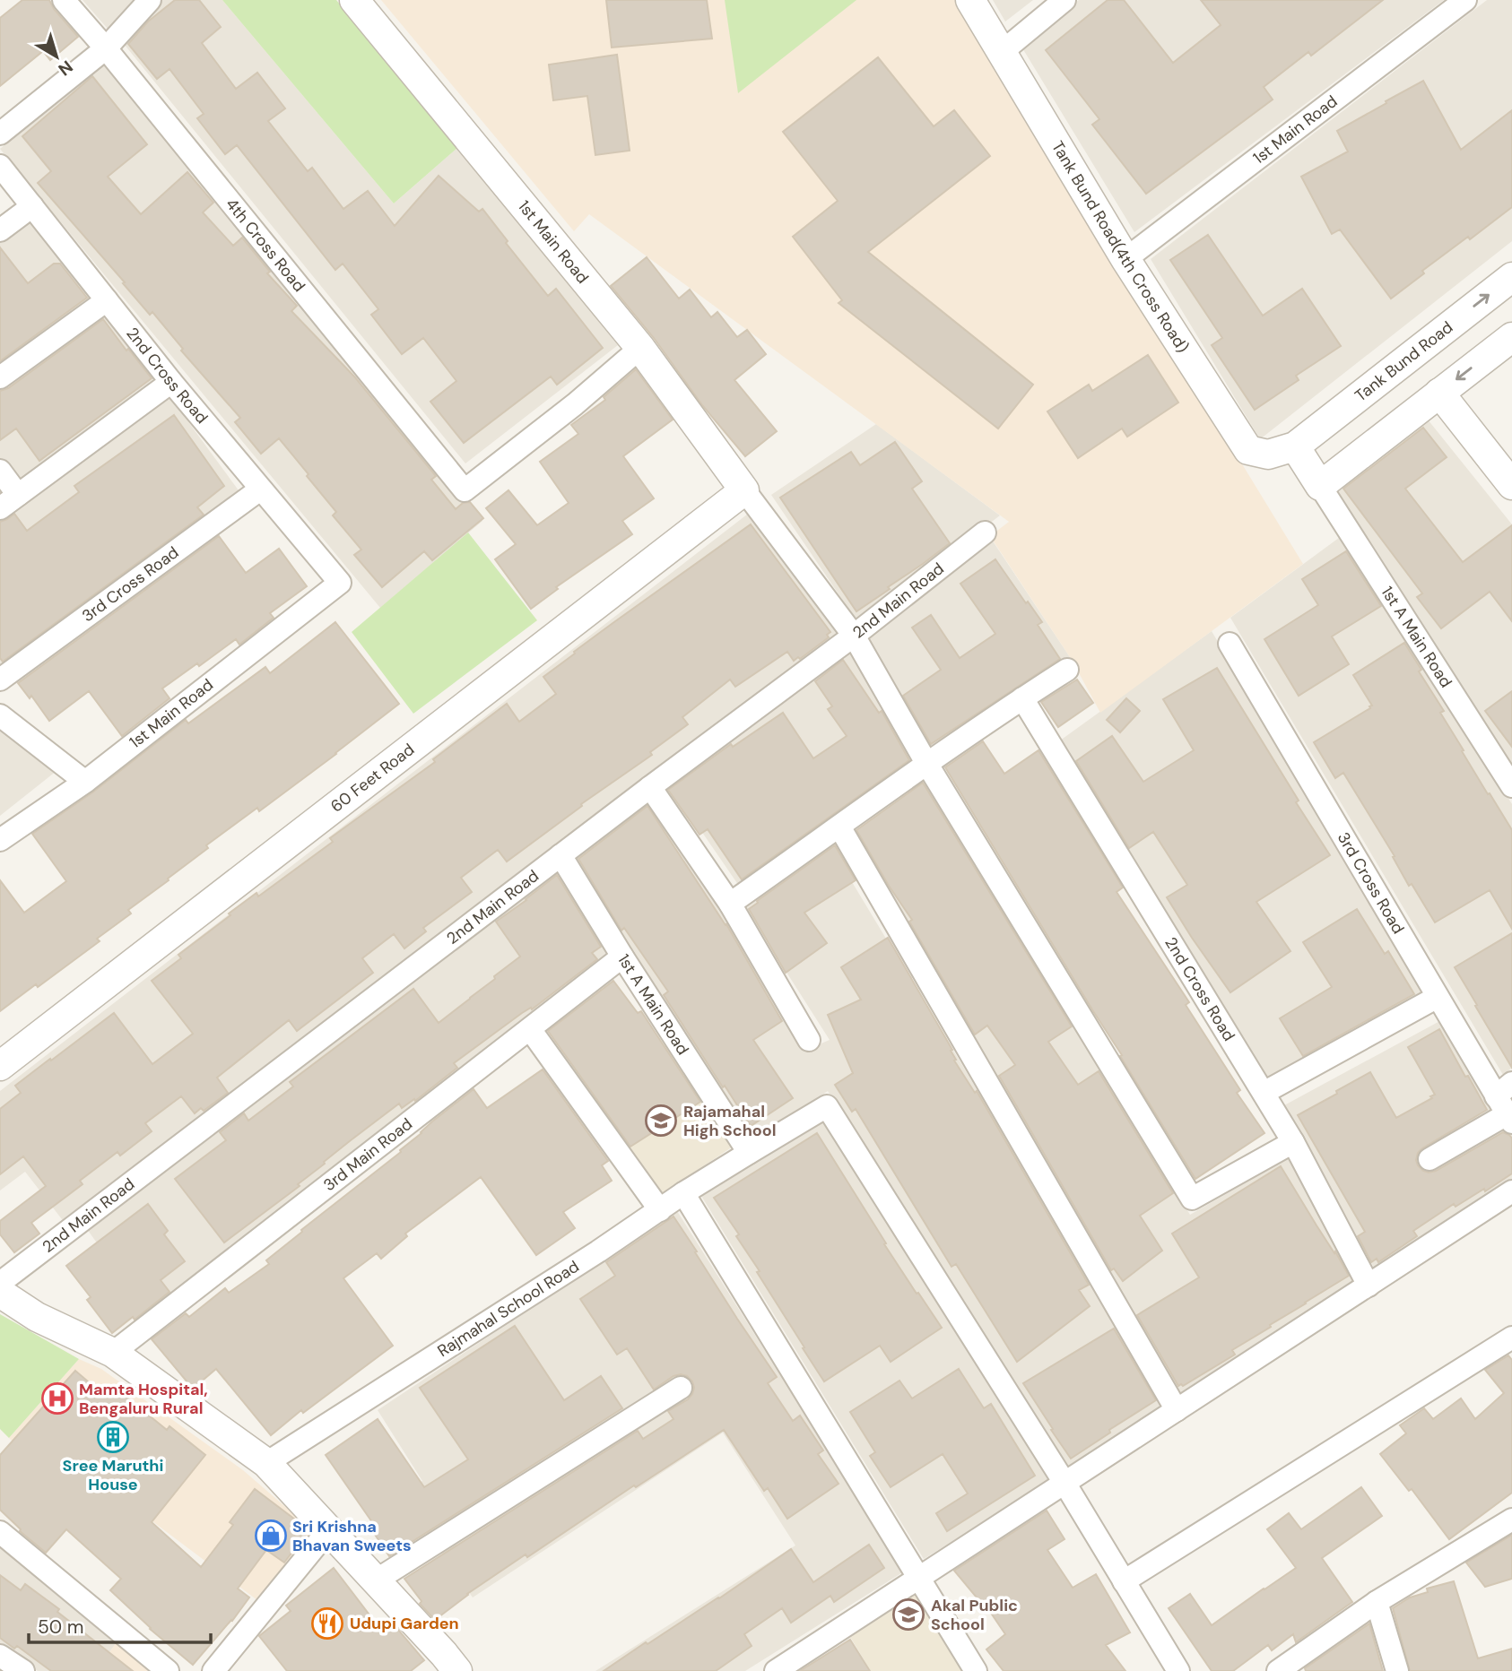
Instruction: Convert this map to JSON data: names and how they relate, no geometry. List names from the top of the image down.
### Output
{
  "streets": {
    "street": [
      "1st Main Road",
      "4th Cross Road",
      "Tank Bund Road(4th Cross Road)",
      "Tank Bund Road",
      "2nd Cross Road",
      "3rd Cross Road",
      "2nd Main Road",
      "1st A Main Road",
      "60 Feet Road",
      "3rd Main Road",
      "Rajmahal School Road"
    ]
  },
  "crossings": [
    ["1st Main Road", "4th Cross Road"],
    ["1st Main Road", "Tank Bund Road(4th Cross Road)"],
    ["1st Main Road", "2nd Cross Road"],
    ["1st Main Road", "60 Feet Road"],
    ["Tank Bund Road(4th Cross Road)", "Tank Bund Road"],
    ["2nd Cross Road", "3rd Cross Road"],
    ["2nd Main Road", "1st A Main Road"],
    ["1st A Main Road", "3rd Main Road"],
    ["1st A Main Road", "Rajmahal School Road"]
  ],
  "places": {
    "school or university": ["Rajamahal High School", "Akal Public School"],
    "hospital": ["Mamta Hospital, Bengaluru Rural"],
    "building": ["Sree Maruthi House"],
    "shop": ["Sri Krishna Bhavan Sweets"],
    "restaurant": ["Udupi Garden"]
  },
  "scale_bar": "50 m",
  "north": "bottom right"
}
